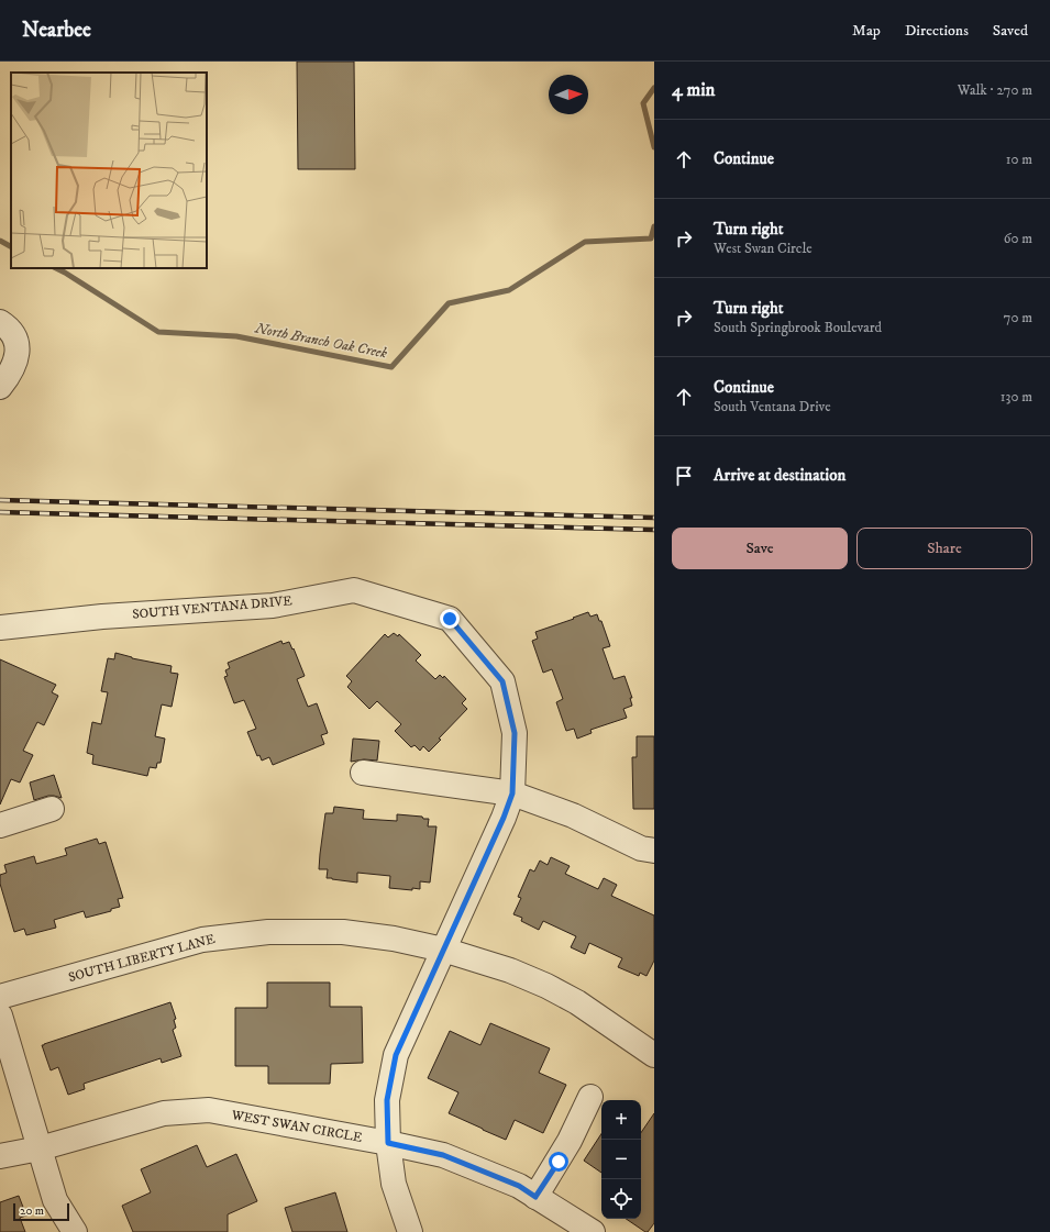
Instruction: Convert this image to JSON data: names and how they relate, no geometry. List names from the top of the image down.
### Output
{
  "streets": {
    "street": ["SOUTH VENTANA DRIVE", "SOUTH LIBERTY LANE", "WEST SWAN CIRCLE"]
  },
  "crossings": [
    ["SOUTH VENTANA DRIVE", "SOUTH LIBERTY LANE"],
    ["SOUTH VENTANA DRIVE", "WEST SWAN CIRCLE"]
  ],
  "water": ["North Branch Oak Creek"],
  "scale_bar": "20 m",
  "north": "right",
  "page": {
    "header": "Nearbee",
    "nav": ["Map", "Directions", "Saved"],
    "heading": ["4 min", "Walk · 270 m"],
    "list": [
      ["Continue", "10 m"],
      ["Turn right", "West Swan Circle", "60 m"],
      ["Turn right", "South Springbrook Boulevard", "70 m"],
      ["Continue", "South Ventana Drive", "130 m"],
      "Arrive at destination"
    ],
    "buttons": ["Save", "Share"],
    "map_buttons": ["+", "−"],
    "scale": "20 m"
  }
}
